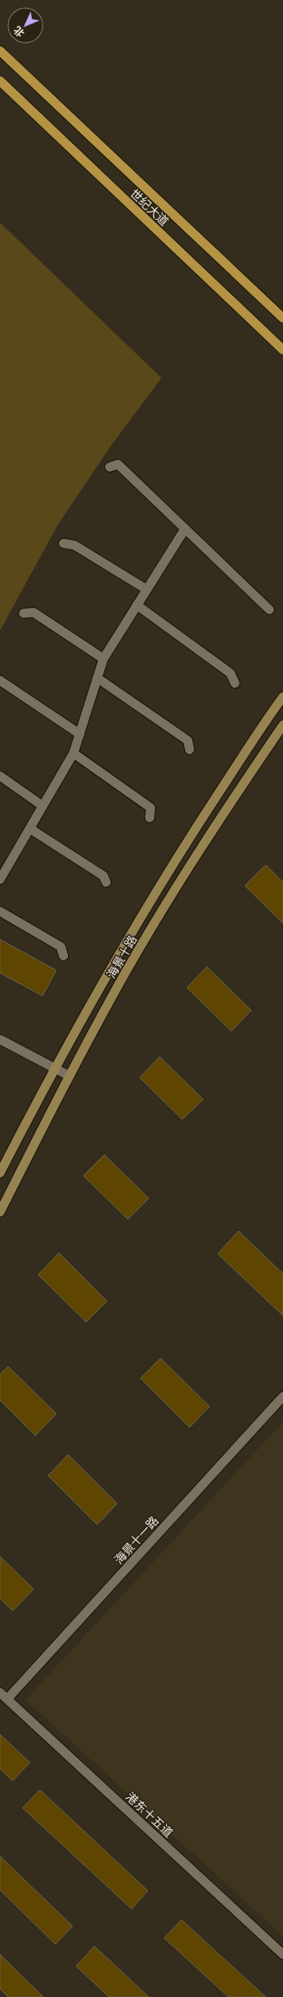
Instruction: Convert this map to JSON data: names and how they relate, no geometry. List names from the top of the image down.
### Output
{
  "streets": {
    "main road": ["世纪大道"],
    "street": ["海景十路", "海景十一路", "港东十五道"]
  },
  "crossings": [
    ["海景十一路", "港东十五道"]
  ],
  "north": "bottom left"
}
